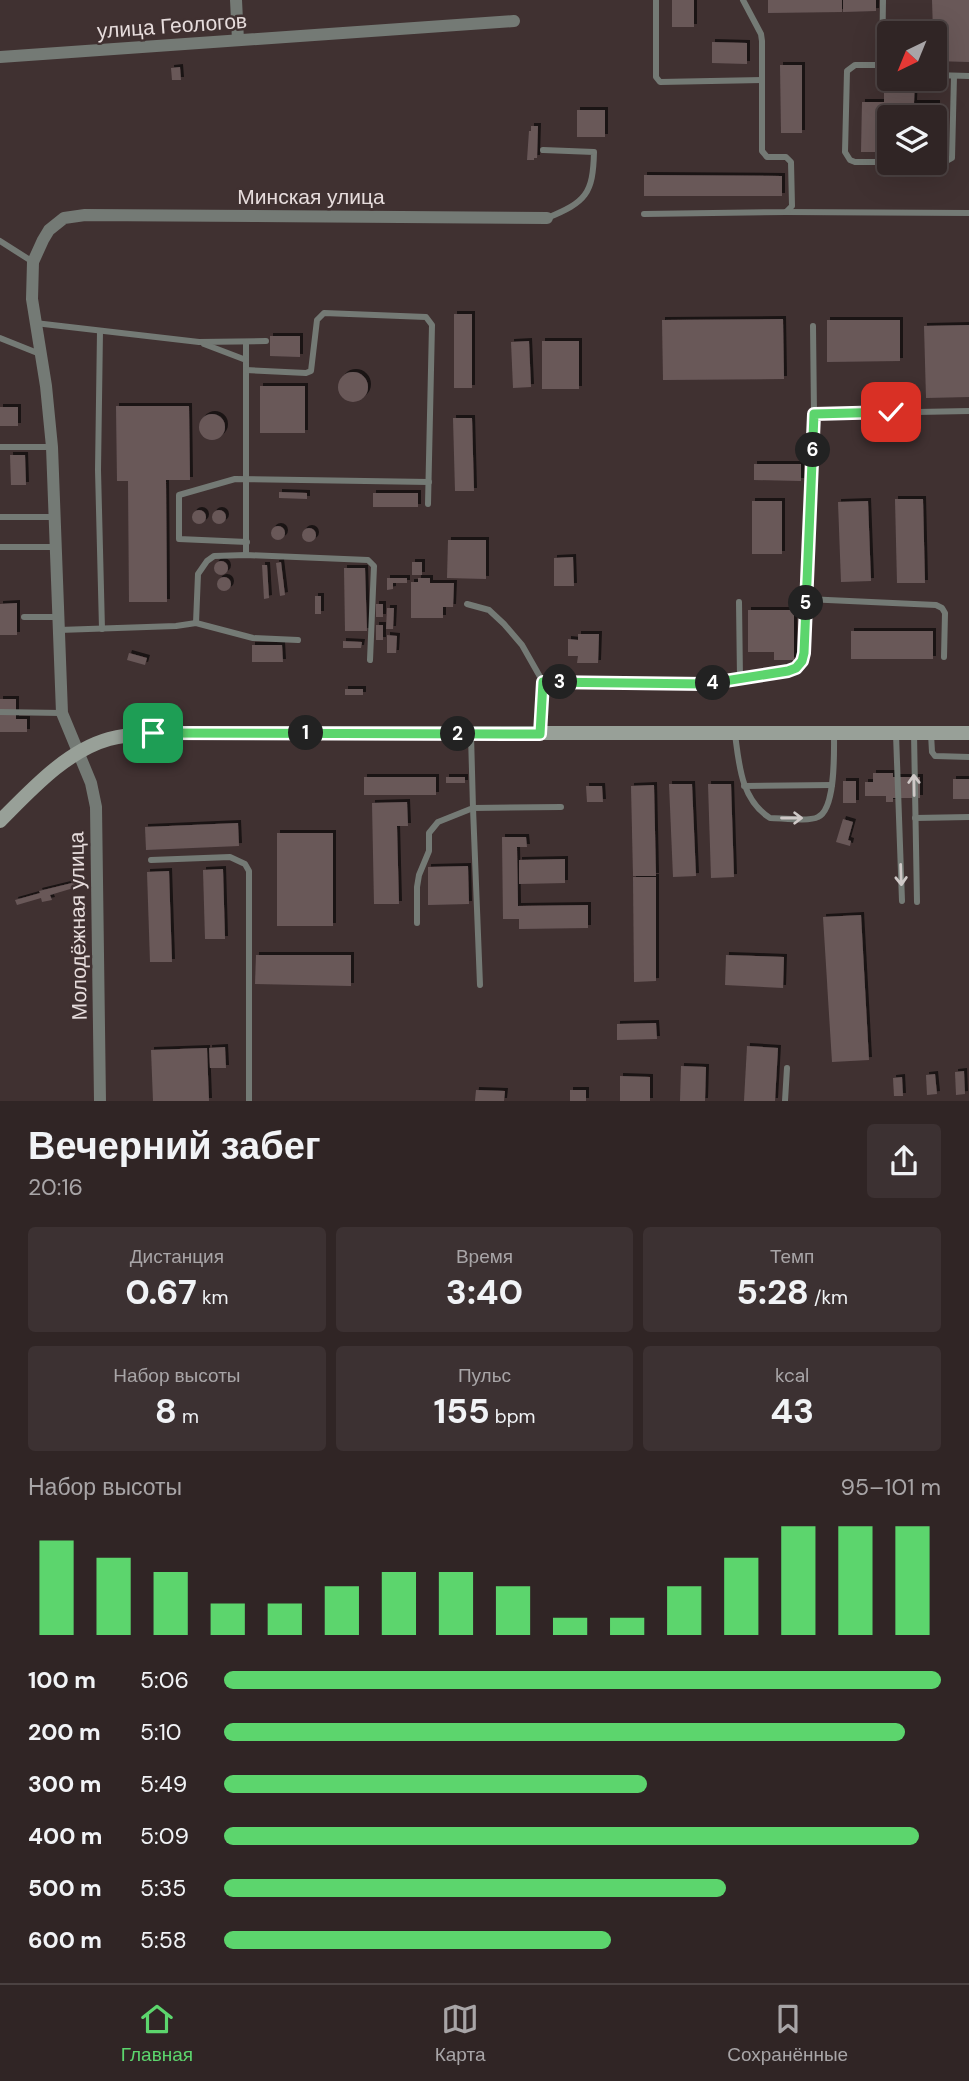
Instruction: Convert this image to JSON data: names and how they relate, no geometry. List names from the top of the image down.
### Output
{
  "streets": {
    "street": ["улица Геологов", "Минская улица", "Молодёжная улица"]
  },
  "crossings": [
    ["Минская улица", "Молодёжная улица"]
  ],
  "north": "bottom left",
  "page": {
    "pins": [
      "6",
      "5",
      "3",
      "4",
      "1",
      "2"
    ],
    "heading": ["Вечерний забег", "20:16"],
    "stats": [
      ["Дистанция", "0.67 km"],
      ["Время", "3:40"],
      ["Темп", "5:28 /km"],
      ["Набор высоты", "8 m"],
      ["Пульс", "155 bpm"],
      ["kcal", "43"]
    ],
    "chart": ["Набор высоты", "95–101 m"],
    "list": [
      {
        "name": "100 m",
        "note": "5:06"
      },
      {
        "name": "200 m",
        "note": "5:10"
      },
      {
        "name": "300 m",
        "note": "5:49"
      },
      {
        "name": "400 m",
        "note": "5:09"
      },
      {
        "name": "500 m",
        "note": "5:35"
      },
      {
        "name": "600 m",
        "note": "5:58"
      }
    ],
    "tabs": ["Главная", "Карта", "Сохранённые"]
  }
}
